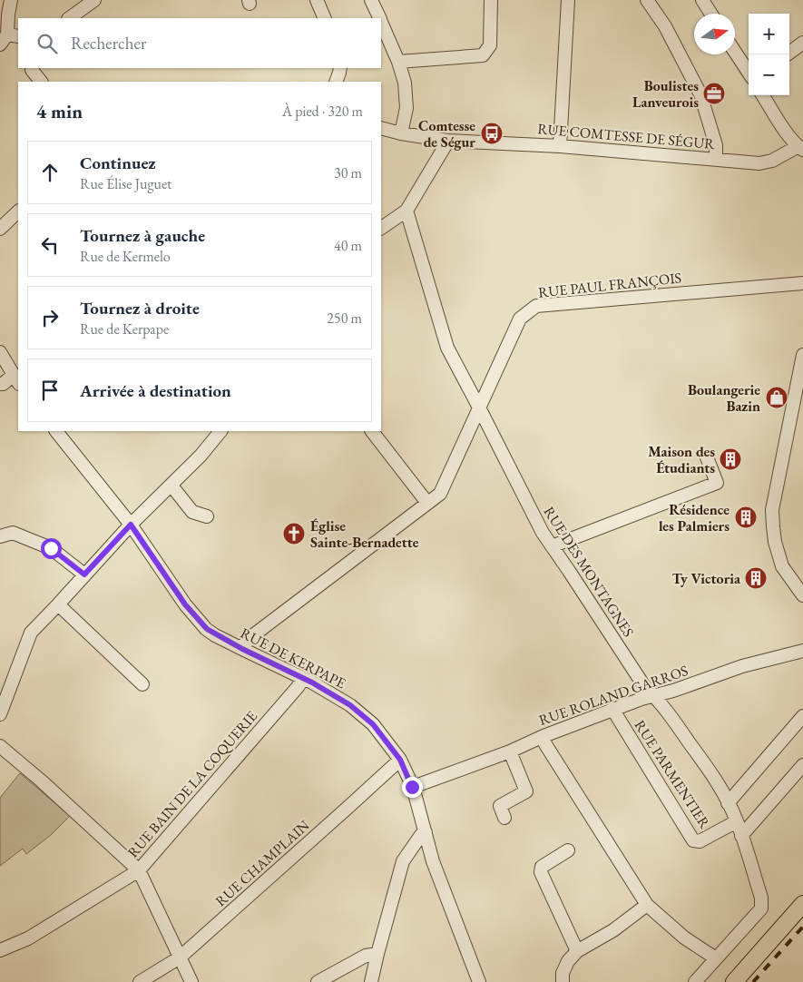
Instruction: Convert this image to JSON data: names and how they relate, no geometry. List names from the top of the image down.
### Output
{
  "streets": {
    "street": [
      "RUE COMTESSE DE SÉGUR",
      "RUE PAUL FRANÇOIS",
      "RUE DES MONTAGNES",
      "RUE DE KERPAPE",
      "RUE ROLAND GARROS",
      "RUE PARMENTIER",
      "RUE BAIN DE LA COQUERIE",
      "RUE CHAMPLAIN"
    ]
  },
  "crossings": [
    ["RUE PAUL FRANÇOIS", "RUE DES MONTAGNES"],
    ["RUE PAUL FRANÇOIS", "RUE DE KERPAPE"],
    ["RUE DES MONTAGNES", "RUE ROLAND GARROS"],
    ["RUE DES MONTAGNES", "RUE PARMENTIER"],
    ["RUE DE KERPAPE", "RUE ROLAND GARROS"],
    ["RUE DE KERPAPE", "RUE BAIN DE LA COQUERIE"],
    ["RUE DE KERPAPE", "RUE CHAMPLAIN"],
    ["RUE ROLAND GARROS", "RUE PARMENTIER"]
  ],
  "places": {
    "office": ["Boulistes Lanveurois"],
    "bus stop": ["Comtesse de Ségur"],
    "shop": ["Boulangerie Bazin"],
    "building": ["Maison des Étudiants", "Résidence les Palmiers", "Ty Victoria"],
    "church": ["Église Sainte-Bernadette"]
  },
  "north": "right",
  "page": {
    "map_buttons": ["+", "−"],
    "search": "Rechercher",
    "heading": ["4 min", "À pied · 320 m"],
    "list": [
      ["Continuez", "Rue Élise Juguet", "30 m"],
      ["Tournez à gauche", "Rue de Kermelo", "40 m"],
      ["Tournez à droite", "Rue de Kerpape", "250 m"],
      "Arrivée à destination"
    ]
  }
}
